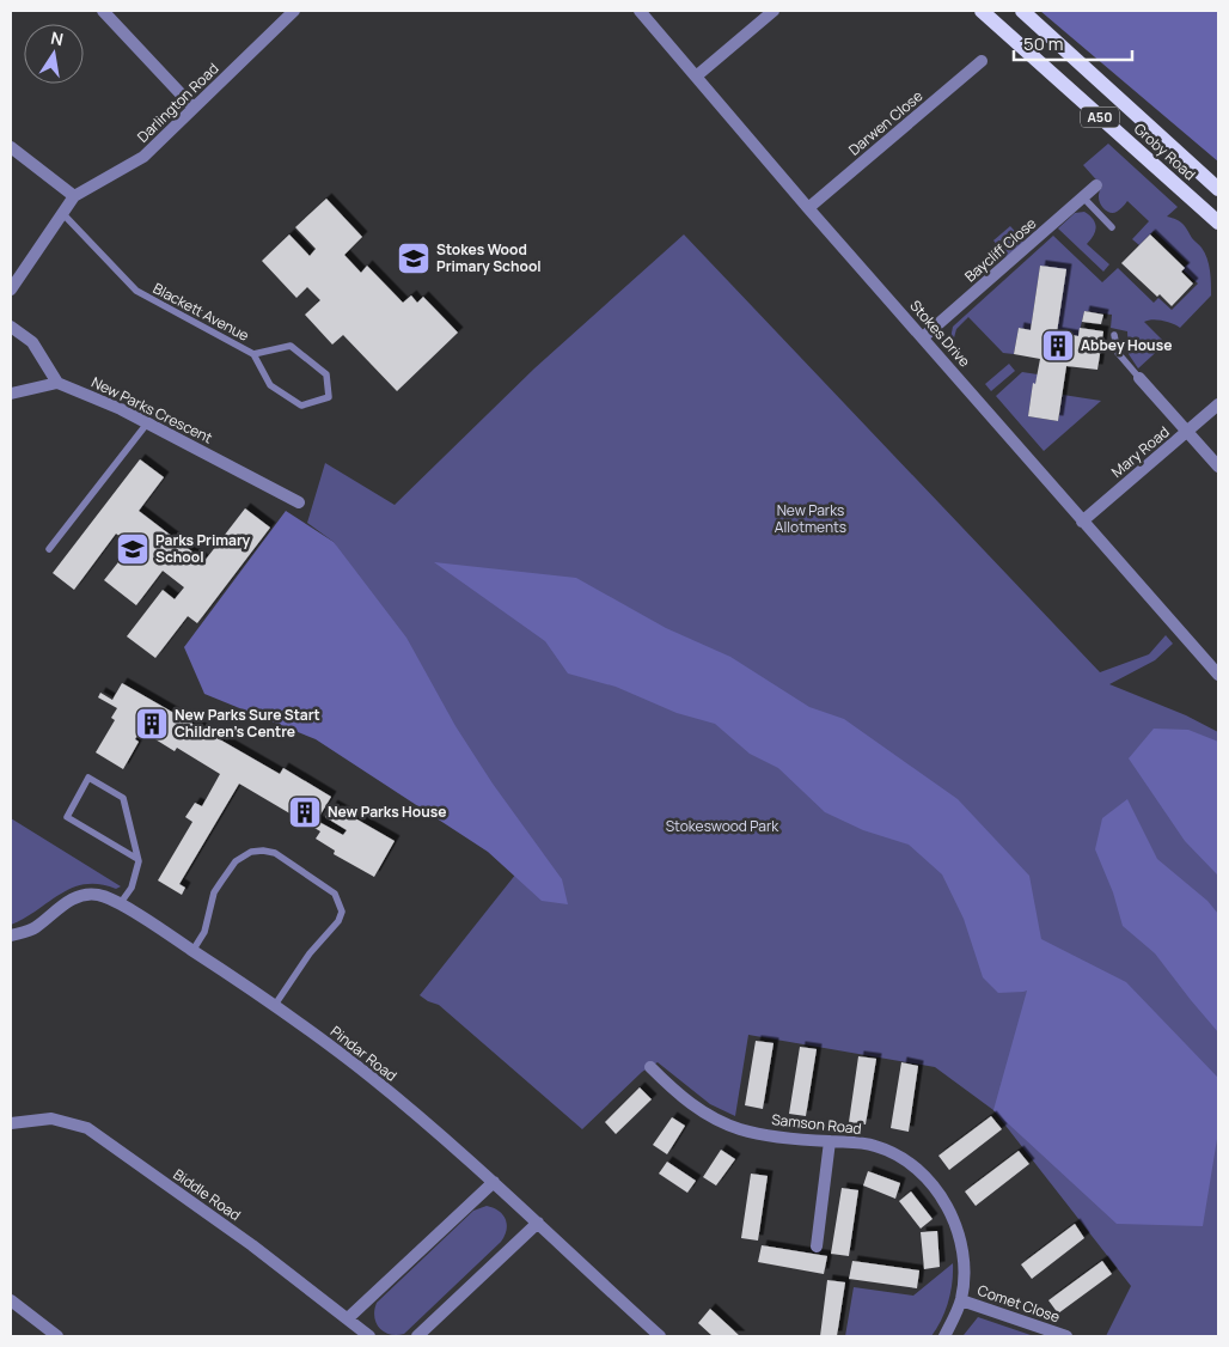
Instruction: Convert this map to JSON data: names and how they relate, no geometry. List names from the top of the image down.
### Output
{
  "streets": {
    "main road": ["A50", "Groby Road"],
    "street": [
      "Darlington Road",
      "Darwen Close",
      "Baycliff Close",
      "Stokes Drive",
      "New Parks Crescent",
      "Mary Road",
      "Pindar Road",
      "Samson Road",
      "Biddle Road",
      "Comet Close"
    ],
    "lane": ["Blackett Avenue"]
  },
  "crossings": [
    ["Darlington Road", "Blackett Avenue"],
    ["Darwen Close", "Stokes Drive"],
    ["Baycliff Close", "Stokes Drive"],
    ["Stokes Drive", "Mary Road"],
    ["Samson Road", "Comet Close"]
  ],
  "parks": ["New Parks Allotments", "Stokeswood Park"],
  "places": {
    "school or university": ["Stokes Wood Primary School", "Parks Primary School"],
    "building": ["Abbey House", "New Parks Sure Start Children's Centre", "New Parks House"]
  },
  "scale_bar": "50 m",
  "north": "top"
}
